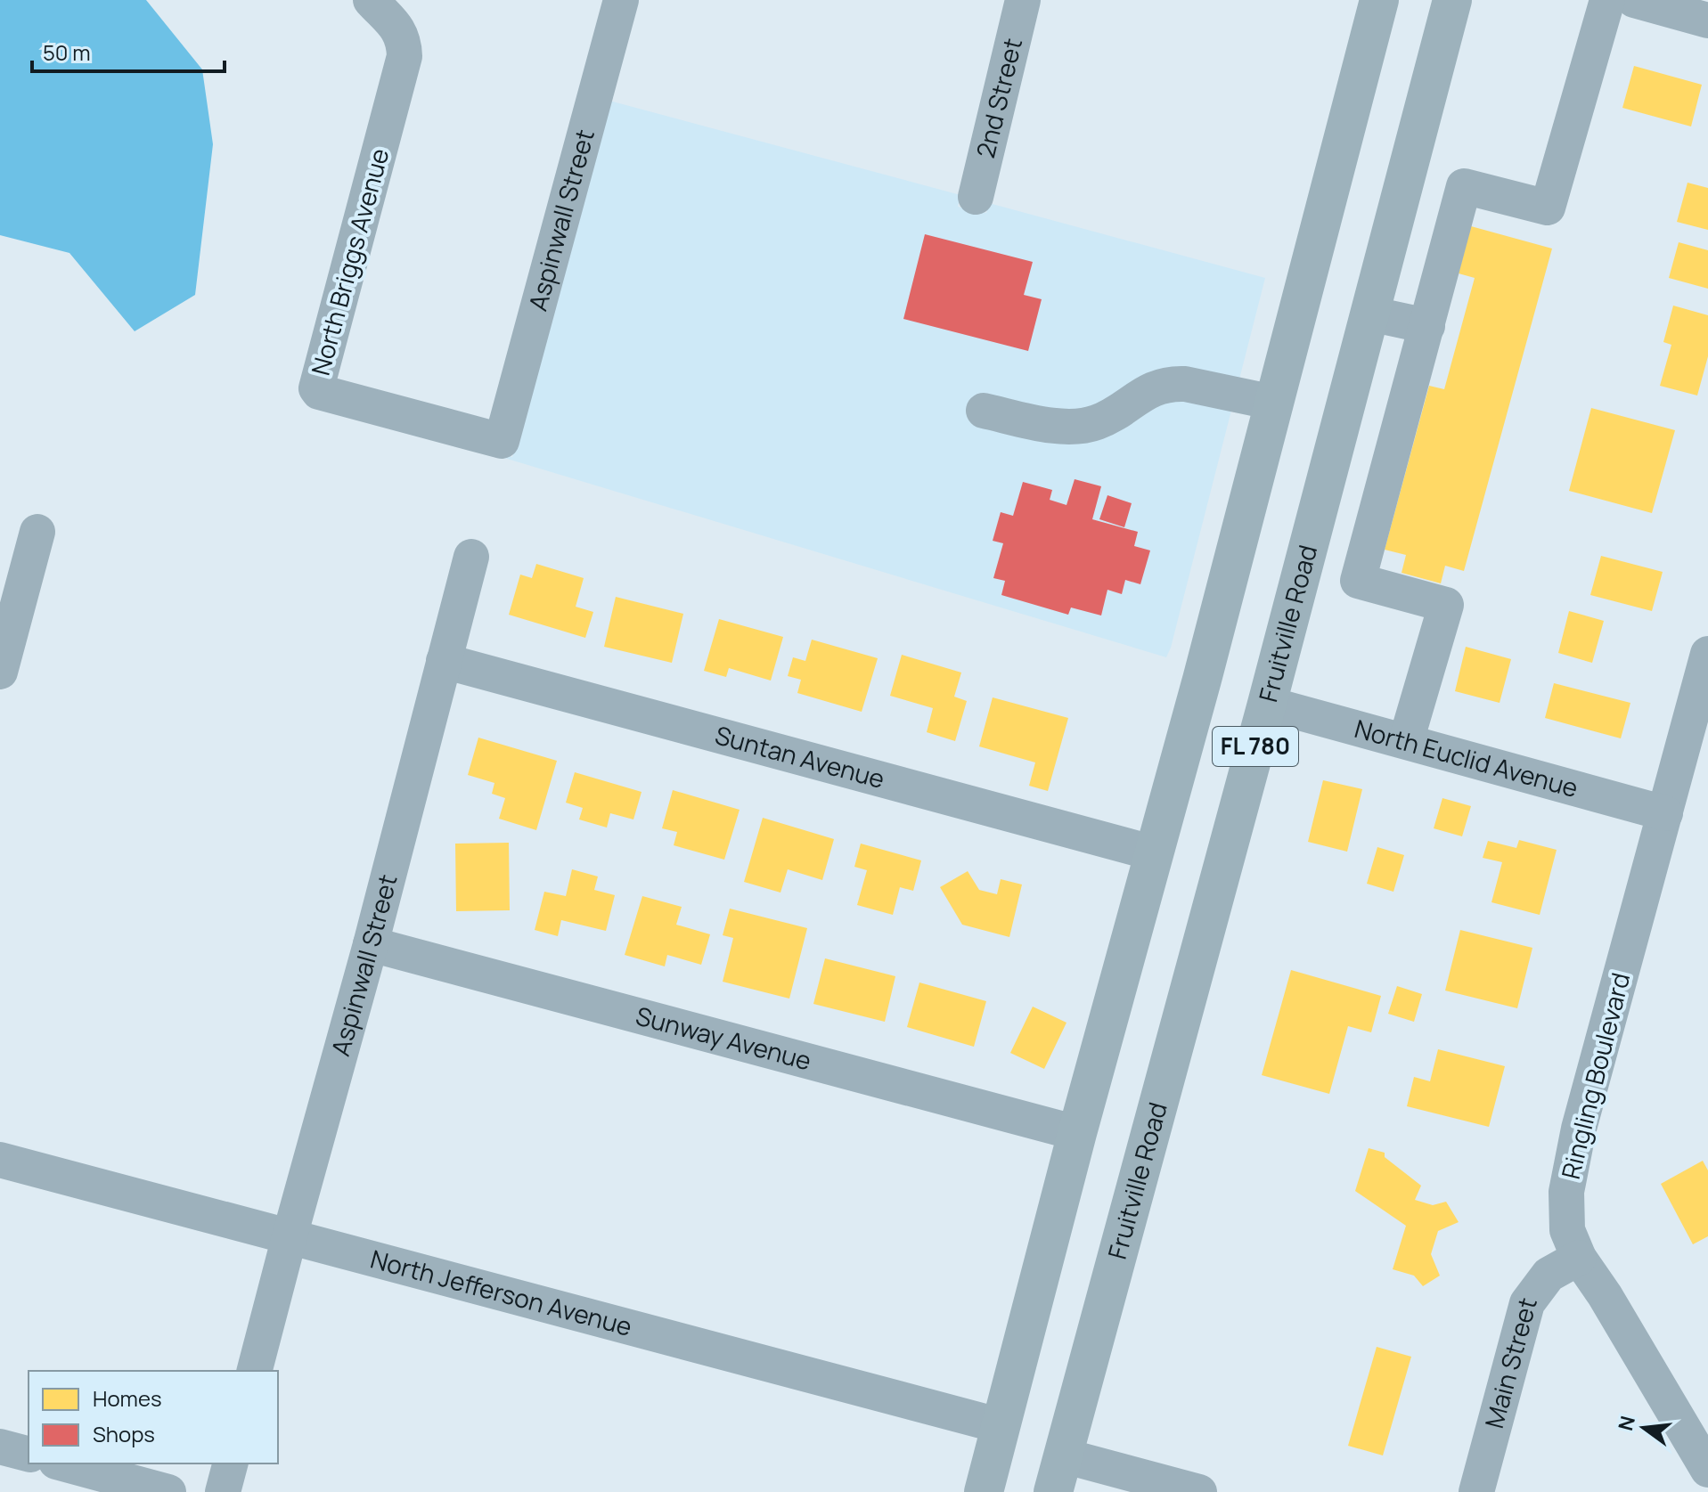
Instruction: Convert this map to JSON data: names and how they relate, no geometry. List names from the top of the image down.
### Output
{
  "streets": {
    "main road": ["Fruitville Road", "FL 780"],
    "street": [
      "2nd Street",
      "Aspinwall Street",
      "North Briggs Avenue",
      "Suntan Avenue",
      "North Euclid Avenue",
      "Sunway Avenue",
      "Ringling Boulevard",
      "North Jefferson Avenue",
      "Main Street"
    ]
  },
  "crossings": [
    ["Aspinwall Street", "North Briggs Avenue"],
    ["Aspinwall Street", "Suntan Avenue"],
    ["Aspinwall Street", "Sunway Avenue"],
    ["Aspinwall Street", "North Jefferson Avenue"],
    ["Fruitville Road", "North Euclid Avenue"],
    ["FL 780", "Suntan Avenue"],
    ["FL 780", "Sunway Avenue"],
    ["FL 780", "North Jefferson Avenue"],
    ["North Euclid Avenue", "Ringling Boulevard"],
    ["Ringling Boulevard", "Main Street"]
  ],
  "legend": ["Homes", "Shops"],
  "scale_bar": "50 m",
  "north": "left"
}
